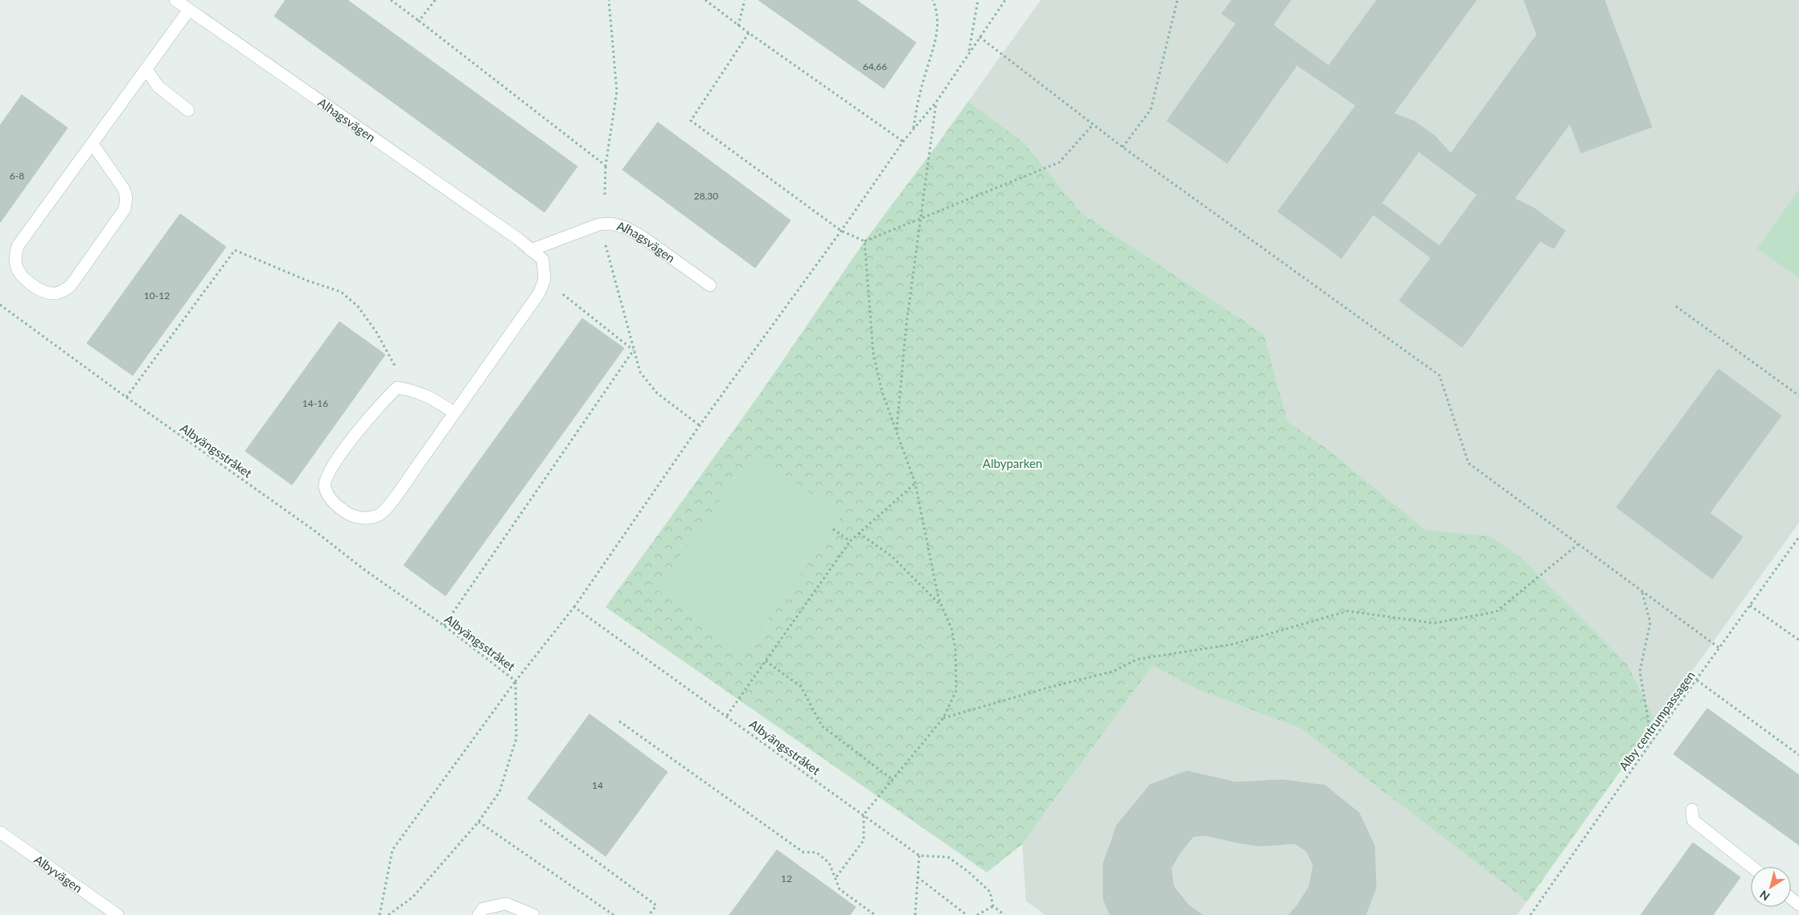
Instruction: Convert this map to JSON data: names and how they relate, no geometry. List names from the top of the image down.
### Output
{
  "streets": {
    "street": ["Alhagsvägen", "Albyvägen"],
    "path": ["Albyängsstråket", "Alby centrumpassagen"]
  },
  "parks": ["Albyparken"],
  "house_numbers": [
    "64,66",
    "6-8",
    "28,30",
    "10-12",
    "14-16",
    "14",
    "12"
  ],
  "north": "bottom left"
}
